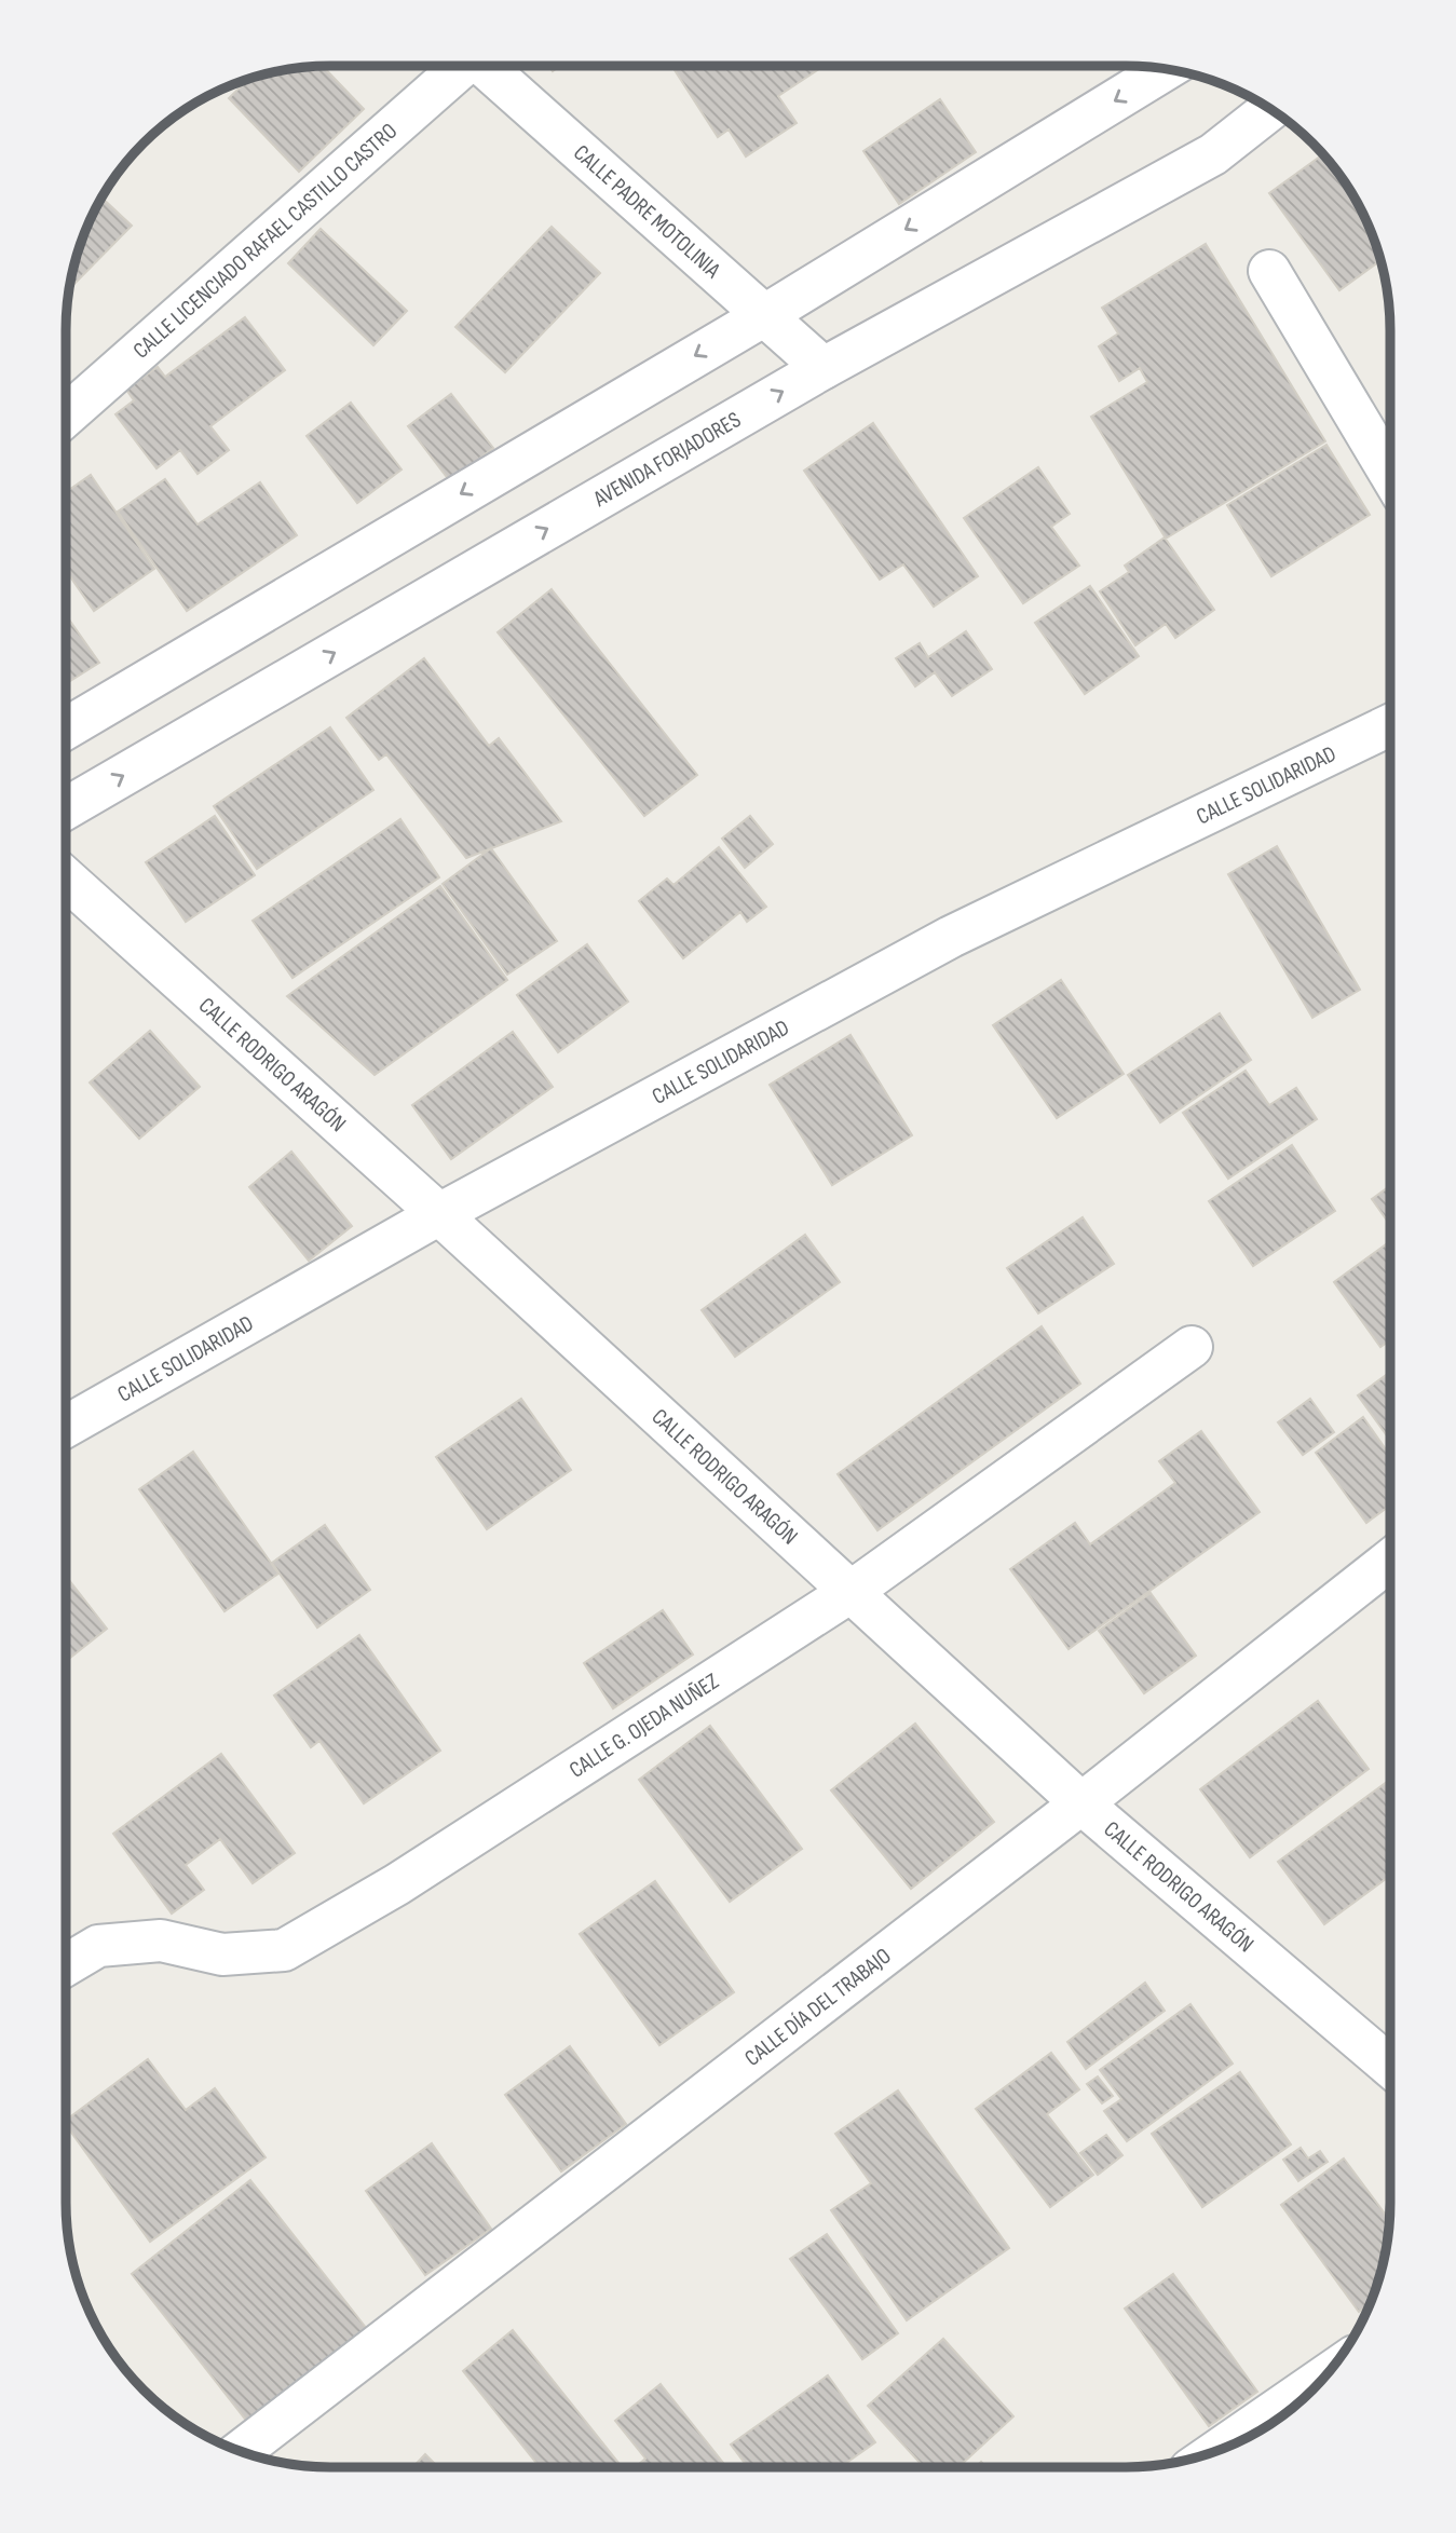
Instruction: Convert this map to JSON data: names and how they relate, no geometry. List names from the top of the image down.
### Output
{
  "streets": {
    "street": [
      "CALLE PADRE MOTOLINIA",
      "CALLE LICENCIADO RAFAEL CASTILLO CASTRO",
      "AVENIDA FORJADORES",
      "CALLE SOLIDARIDAD",
      "CALLE RODRIGO ARAGÓN",
      "CALLE G. OJEDA NUÑEZ",
      "CALLE DÍA DEL TRABAJO"
    ]
  },
  "crossings": [
    ["CALLE PADRE MOTOLINIA", "AVENIDA FORJADORES"],
    ["CALLE SOLIDARIDAD", "CALLE RODRIGO ARAGÓN"],
    ["CALLE RODRIGO ARAGÓN", "CALLE G. OJEDA NUÑEZ"],
    ["CALLE RODRIGO ARAGÓN", "CALLE DÍA DEL TRABAJO"]
  ]
}
